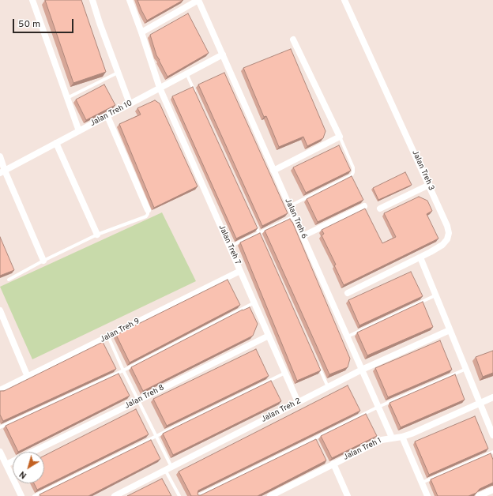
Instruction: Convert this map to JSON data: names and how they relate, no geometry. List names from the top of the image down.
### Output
{
  "streets": {
    "street": [
      "Jalan Treh 10",
      "Jalan Treh 3",
      "Jalan Treh 6",
      "Jalan Treh 7",
      "Jalan Treh 9",
      "Jalan Treh 8",
      "Jalan Treh 2",
      "Jalan Treh 1"
    ]
  },
  "crossings": [
    ["Jalan Treh 10", "Jalan Treh 6"],
    ["Jalan Treh 10", "Jalan Treh 7"],
    ["Jalan Treh 6", "Jalan Treh 2"],
    ["Jalan Treh 6", "Jalan Treh 1"],
    ["Jalan Treh 7", "Jalan Treh 9"],
    ["Jalan Treh 7", "Jalan Treh 8"],
    ["Jalan Treh 7", "Jalan Treh 2"]
  ],
  "scale_bar": "50 m",
  "north": "bottom left"
}
